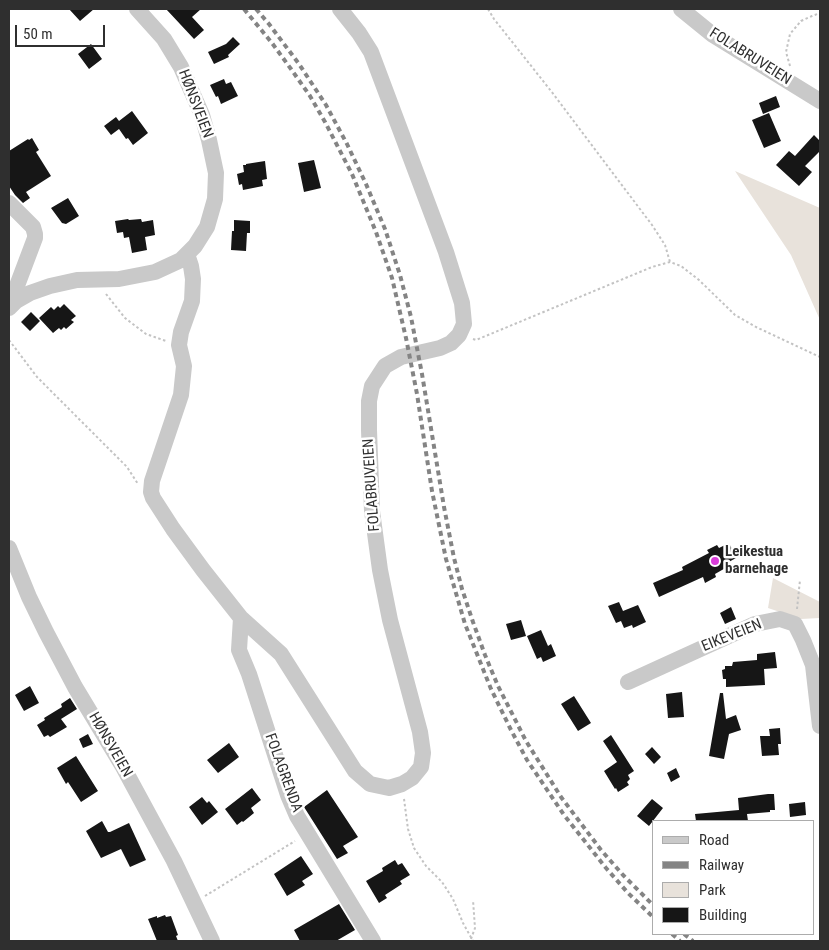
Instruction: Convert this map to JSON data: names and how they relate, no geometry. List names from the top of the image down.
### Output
{
  "streets": {
    "street": [
      "FOLABRUVEIEN",
      "HØNSVEIEN",
      "EIKEVEIEN",
      "FOLAGRENDA"
    ]
  },
  "places": ["Leikestua barnehage"],
  "legend": [
    "Road",
    "Railway",
    "Park",
    "Building"
  ],
  "scale_bar": "50 m"
}
